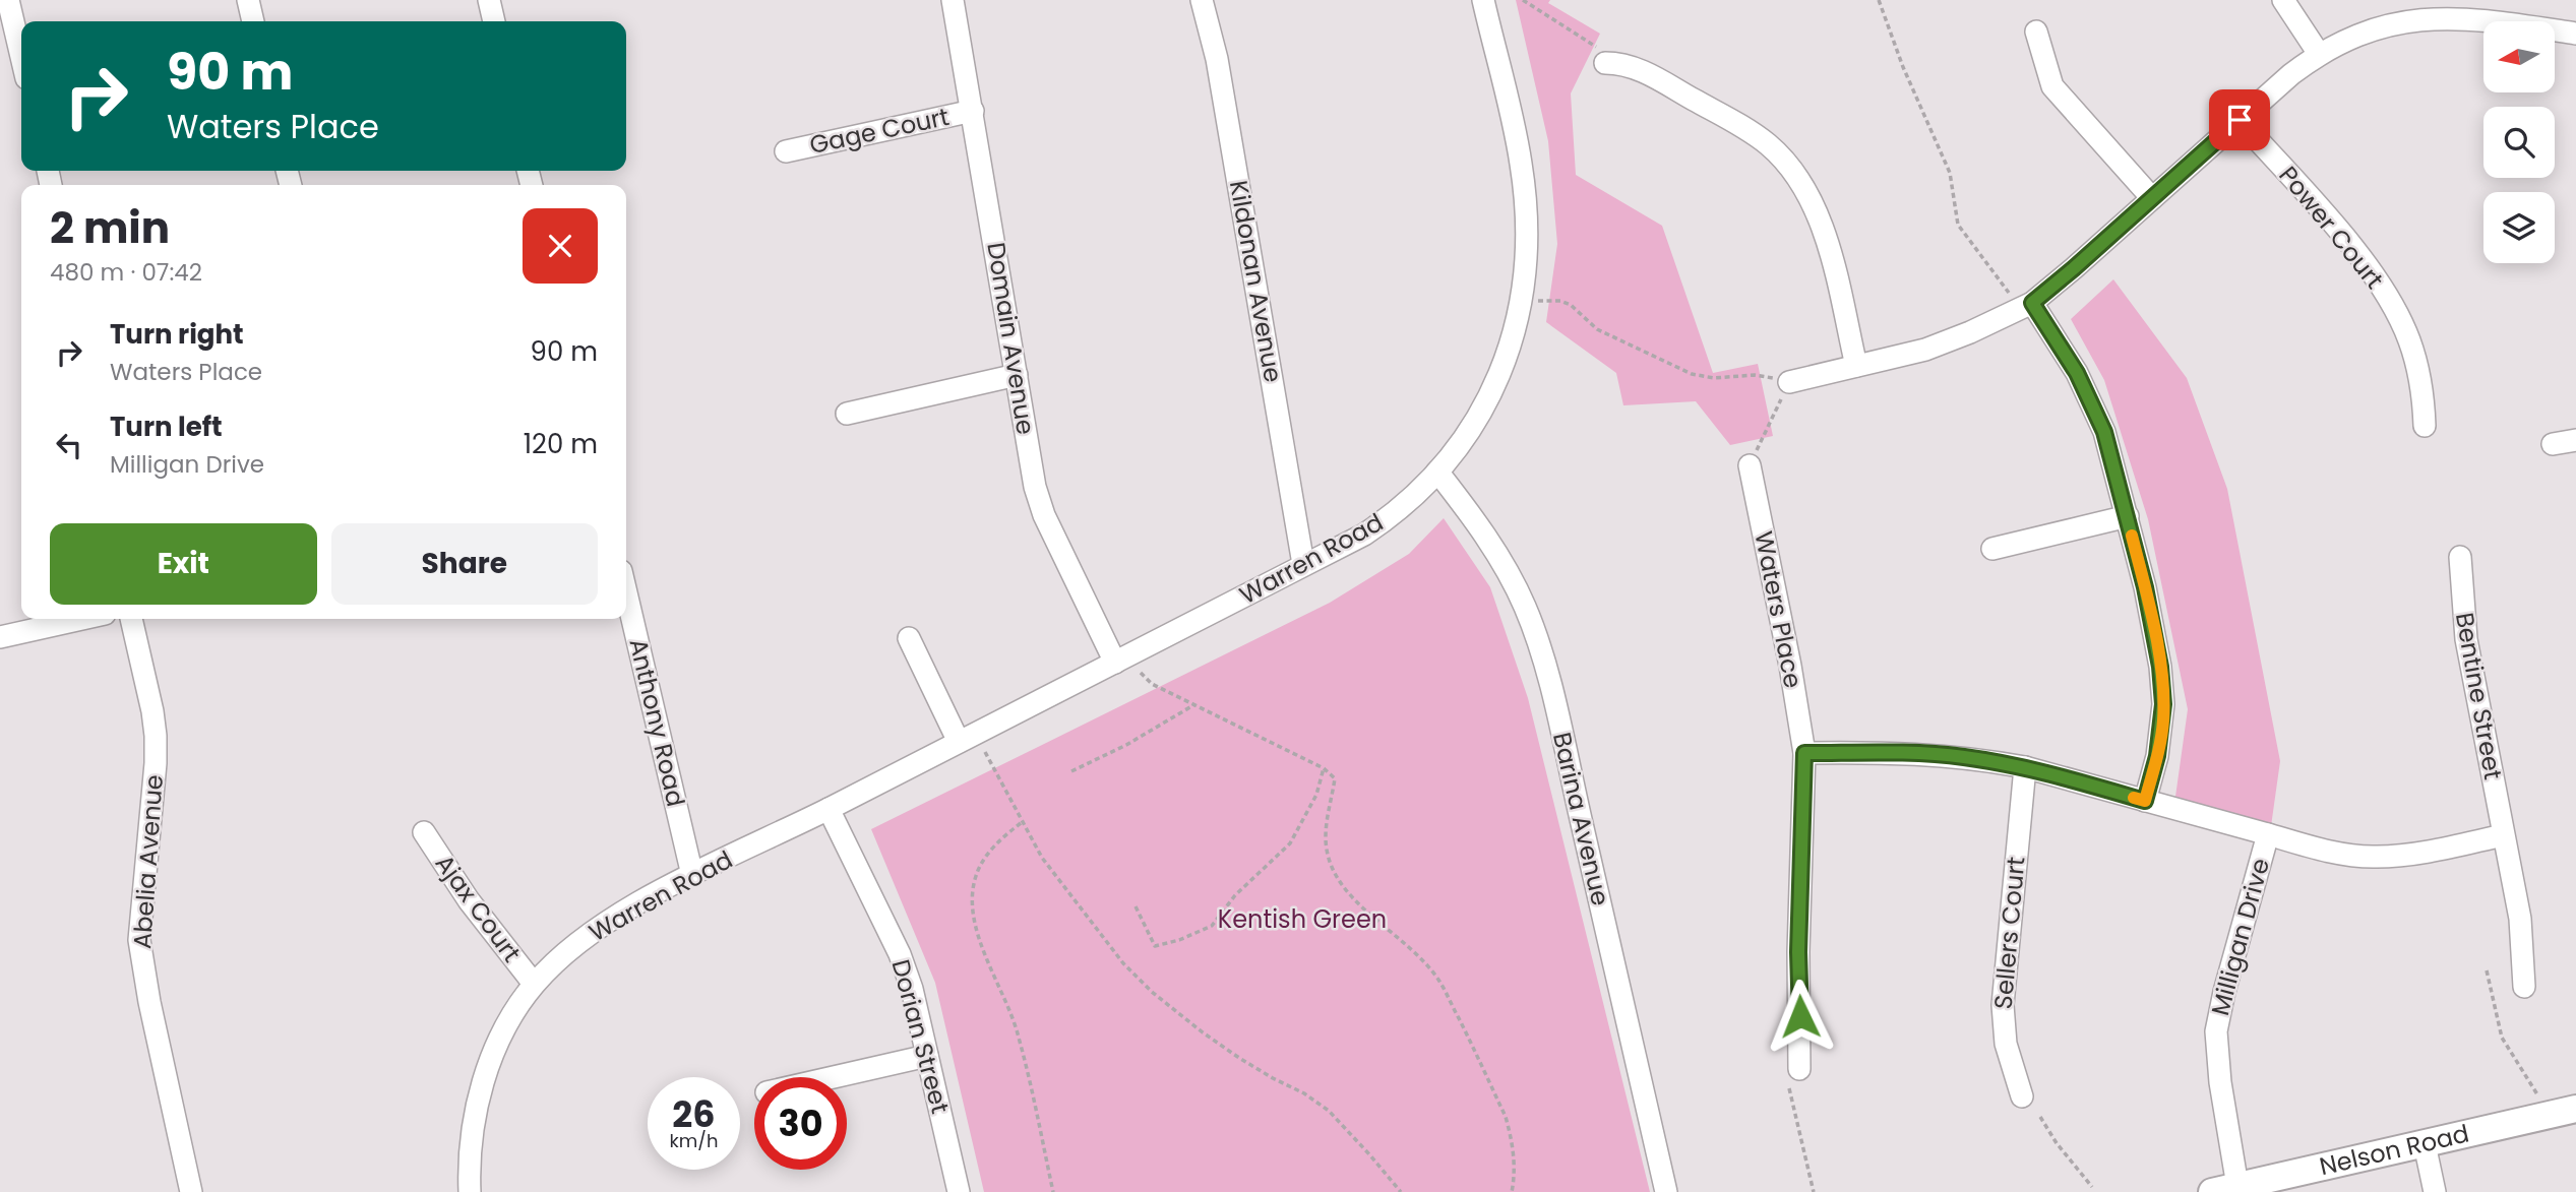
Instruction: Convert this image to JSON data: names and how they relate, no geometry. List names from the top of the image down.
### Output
{
  "streets": {
    "main road": ["Nelson Road"],
    "street": [
      "Gage Court",
      "Power Court",
      "Kildonan Avenue",
      "Domain Avenue",
      "Warren Road",
      "Waters Place",
      "Bentine Street",
      "Anthony Road",
      "Barina Avenue",
      "Abelia Avenue",
      "Ajax Court",
      "Sellers Court",
      "Milligan Drive",
      "Dorian Street"
    ]
  },
  "crossings": [
    ["Gage Court", "Domain Avenue"],
    ["Kildonan Avenue", "Warren Road"],
    ["Domain Avenue", "Warren Road"],
    ["Warren Road", "Anthony Road"],
    ["Warren Road", "Barina Avenue"],
    ["Warren Road", "Ajax Court"],
    ["Warren Road", "Dorian Street"],
    ["Milligan Drive", "Nelson Road"]
  ],
  "parks": ["Kentish Green"],
  "north": "left",
  "page": {
    "turn": ["90 m", "Waters Place"],
    "heading": ["2 min", "480 m · 07:42"],
    "list": [
      {
        "name": "Turn right",
        "note": "Waters Place",
        "value": "90 m"
      },
      {
        "name": "Turn left",
        "note": "Milligan Drive",
        "value": "120 m"
      }
    ],
    "buttons": ["Exit", "Share"],
    "speed": "26 km/h",
    "limit": "30"
  }
}
